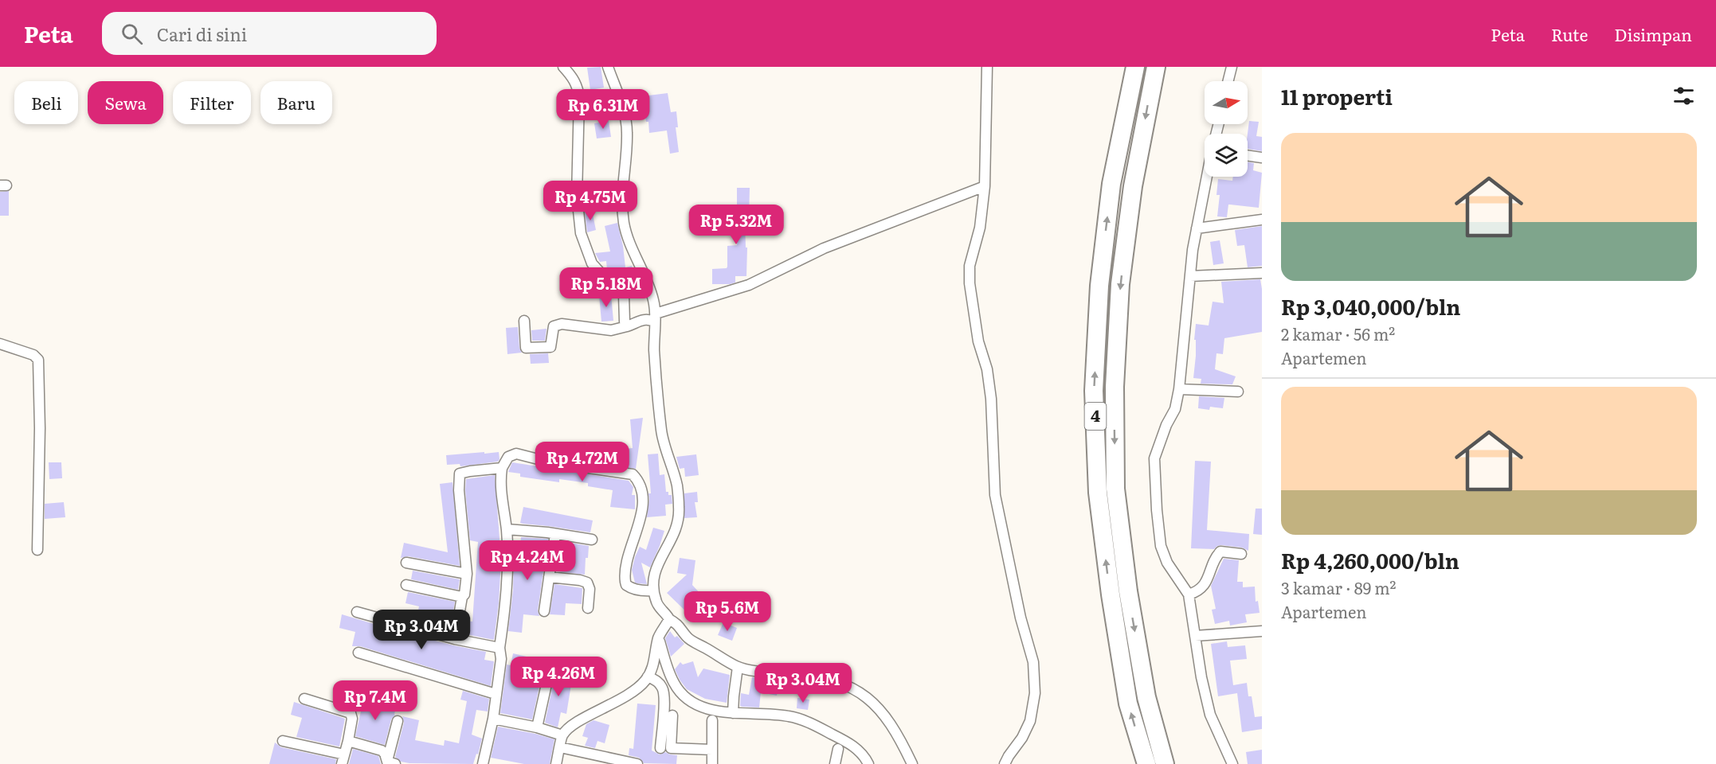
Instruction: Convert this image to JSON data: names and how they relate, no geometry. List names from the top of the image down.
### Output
{
  "streets": {
    "highway": ["4"]
  },
  "north": "right",
  "page": {
    "header": "Peta",
    "search": "Cari di sini",
    "nav": ["Peta", "Rute", "Disimpan"],
    "heading": "11 properti",
    "chip": [
      "Beli",
      "Sewa",
      "Filter",
      "Baru"
    ],
    "price": [
      "Rp 6.31M",
      "Rp 4.75M",
      "Rp 5.32M",
      "Rp 5.18M",
      "Rp 4.72M",
      "Rp 4.24M",
      "Rp 5.6M",
      "Rp 3.04M",
      "Rp 4.26M",
      "Rp 3.04M",
      "Rp 7.4M"
    ],
    "list": [
      {
        "name": "Rp 3,040,000/bln",
        "note": "2 kamar · 56 m² · Apartemen"
      },
      {
        "name": "Rp 4,260,000/bln",
        "note": "3 kamar · 89 m² · Apartemen"
      }
    ]
  }
}
